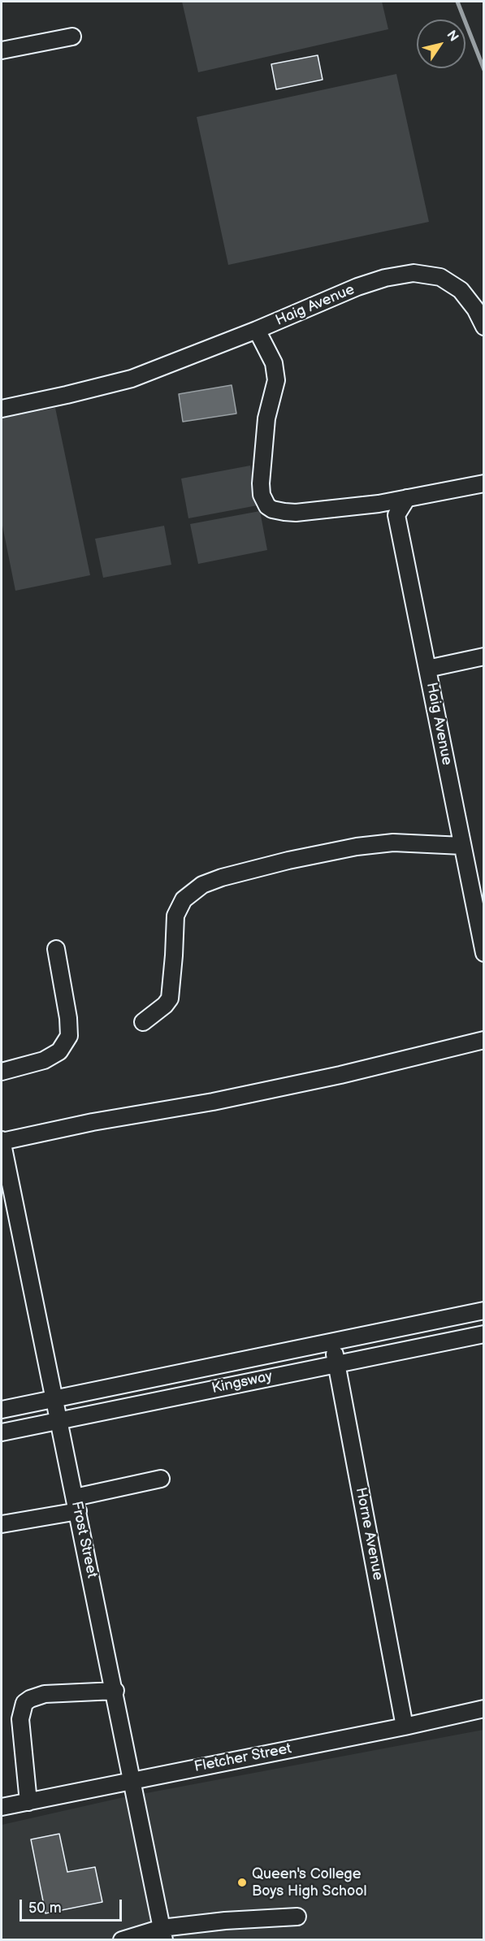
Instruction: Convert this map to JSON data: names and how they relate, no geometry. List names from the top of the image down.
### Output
{
  "streets": {
    "street": [
      "Haig Avenue",
      "Kingsway",
      "Horne Avenue",
      "Frost Street",
      "Fletcher Street"
    ]
  },
  "crossings": [
    ["Kingsway", "Horne Avenue"],
    ["Kingsway", "Frost Street"],
    ["Horne Avenue", "Fletcher Street"],
    ["Frost Street", "Fletcher Street"]
  ],
  "places": ["Queen's College Boys High School"],
  "scale_bar": "50 m",
  "north": "top right"
}
